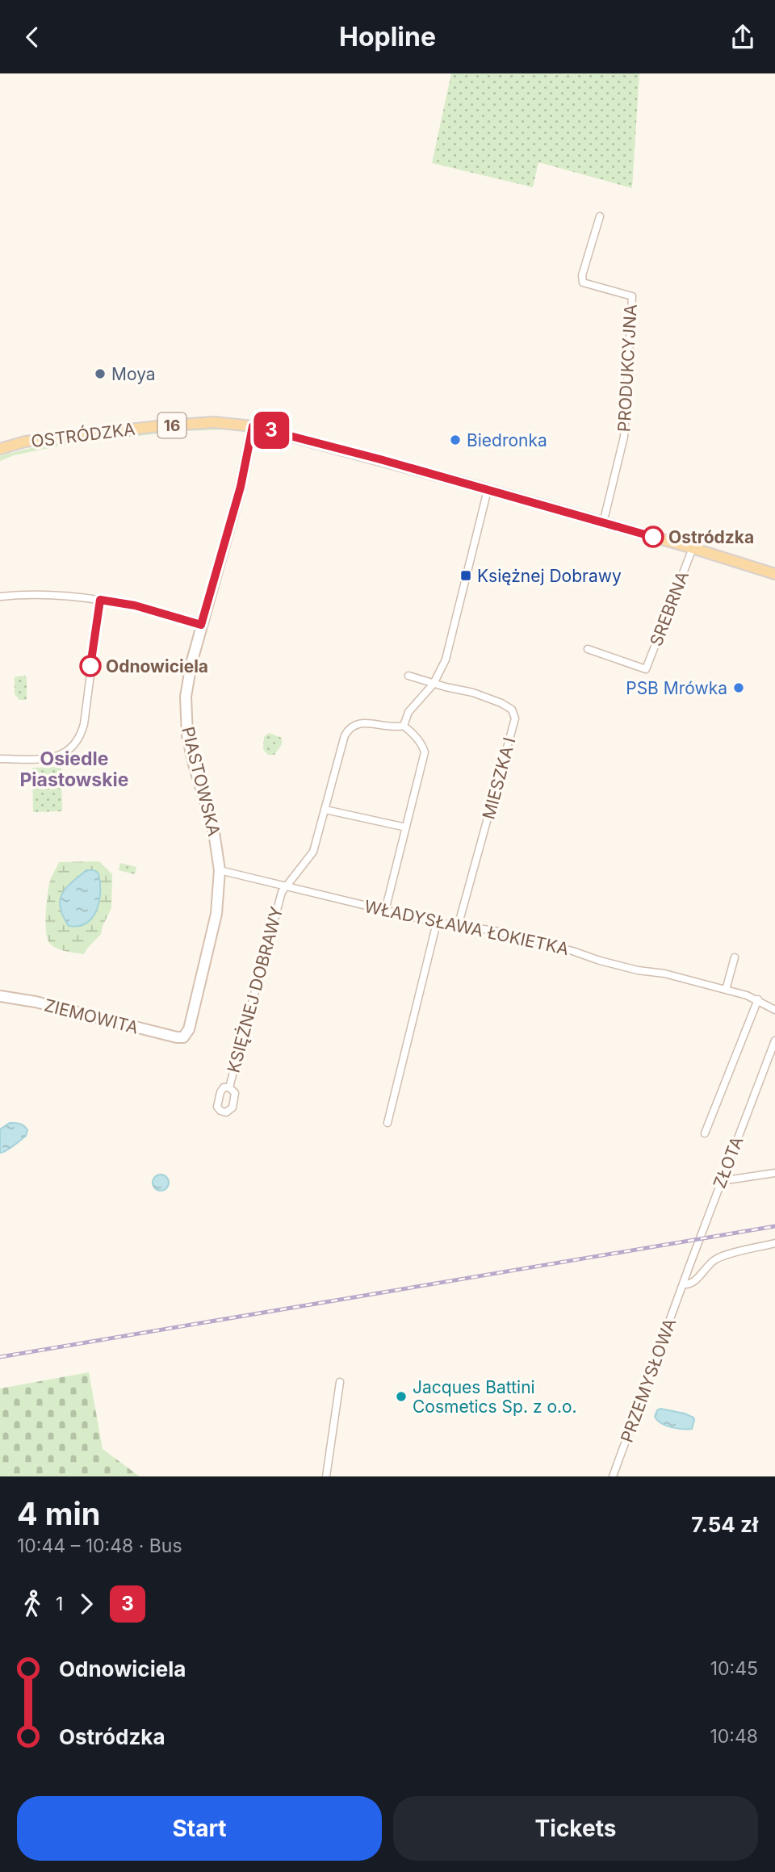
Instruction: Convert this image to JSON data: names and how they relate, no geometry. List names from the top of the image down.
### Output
{
  "streets": {
    "main road": ["16", "OSTRÓDZKA"],
    "street": [
      "PRODUKCYJNA",
      "SREBRNA",
      "MIESZKA I",
      "PIASTOWSKA",
      "WŁADYSŁAWA ŁOKIETKA",
      "KSIĘŻNEJ DOBRAWY",
      "ZIEMOWITA",
      "ZŁOTA",
      "PRZEMYSŁOWA"
    ]
  },
  "crossings": [
    ["PRODUKCYJNA", "OSTRÓDZKA"],
    ["16", "OSTRÓDZKA"],
    ["16", "SREBRNA"],
    ["OSTRÓDZKA", "SREBRNA"],
    ["OSTRÓDZKA", "PIASTOWSKA"],
    ["MIESZKA I", "WŁADYSŁAWA ŁOKIETKA"],
    ["PIASTOWSKA", "WŁADYSŁAWA ŁOKIETKA"],
    ["PIASTOWSKA", "ZIEMOWITA"],
    ["WŁADYSŁAWA ŁOKIETKA", "KSIĘŻNEJ DOBRAWY"],
    ["ZŁOTA", "PRZEMYSŁOWA"]
  ],
  "districts": ["Osiedle Piastowskie"],
  "places": {
    "other": [
      "Moya",
      "Biedronka",
      "Ostródzka",
      "Odnowiciela",
      "PSB Mrówka",
      "Jacques Battini Cosmetics Sp. z o.o."
    ],
    "transit": ["Księżnej Dobrawy"]
  },
  "lines": ["bus line 3"],
  "page": {
    "header": "Hopline",
    "on_map": "3",
    "heading": ["4 min", "10:44 – 10:48 · Bus", "7.54 zł"],
    "legs": ["1", "3"],
    "list": [
      {
        "name": "Odnowiciela",
        "value": "10:45"
      },
      {
        "name": "Ostródzka",
        "value": "10:48"
      }
    ],
    "buttons": ["Start", "Tickets"]
  }
}
